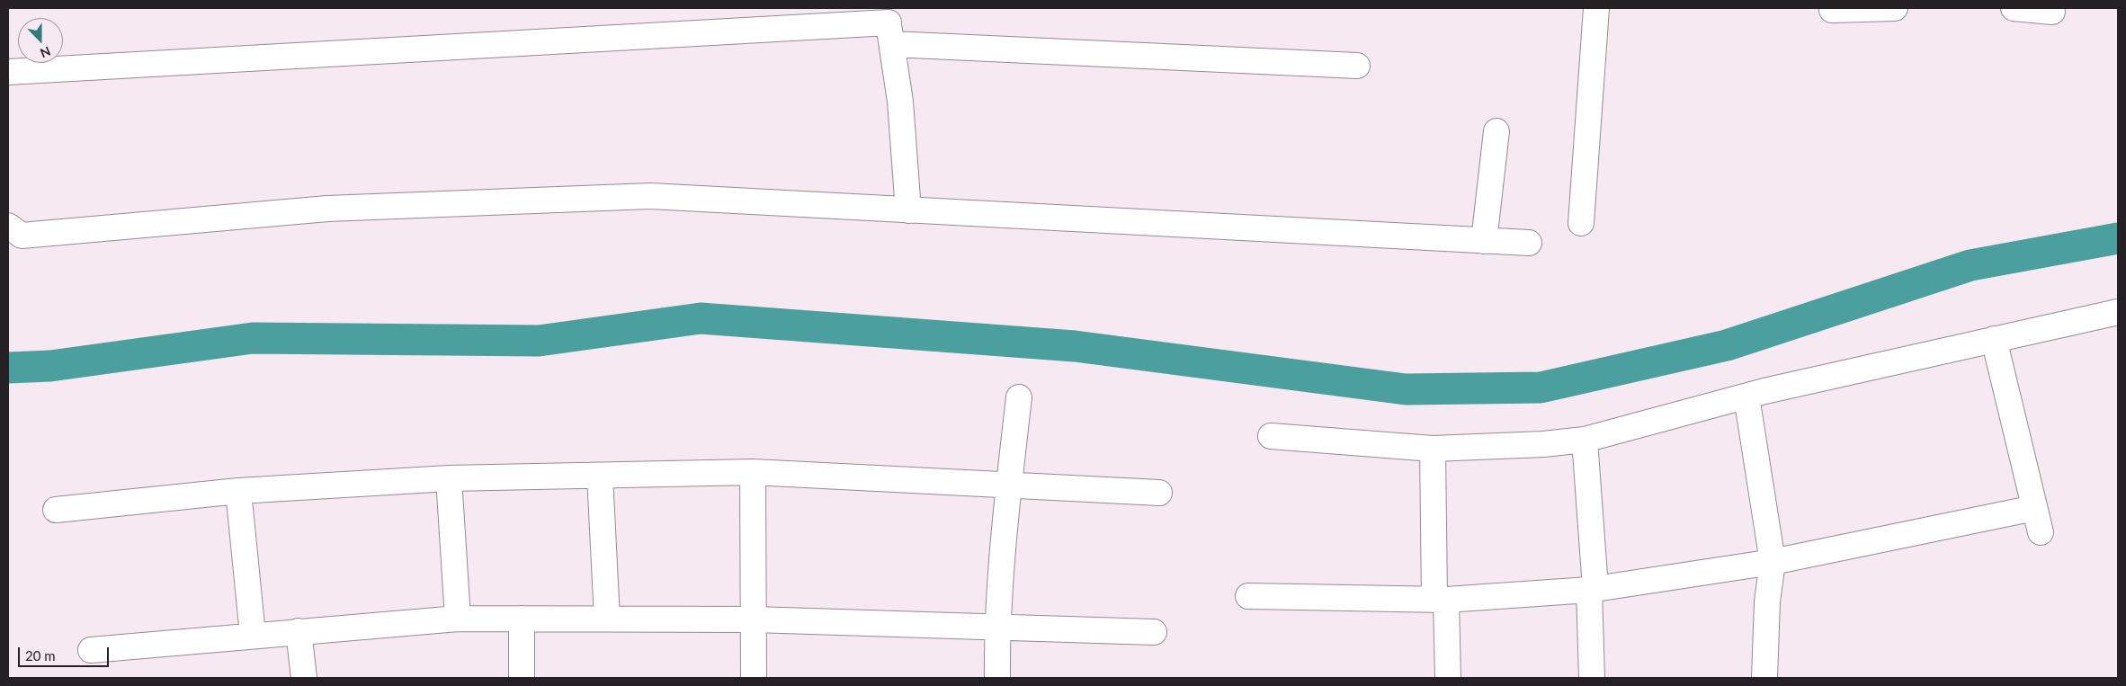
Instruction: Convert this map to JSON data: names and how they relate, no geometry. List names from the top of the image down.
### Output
{
  "scale_bar": "20 m",
  "north": "bottom"
}
